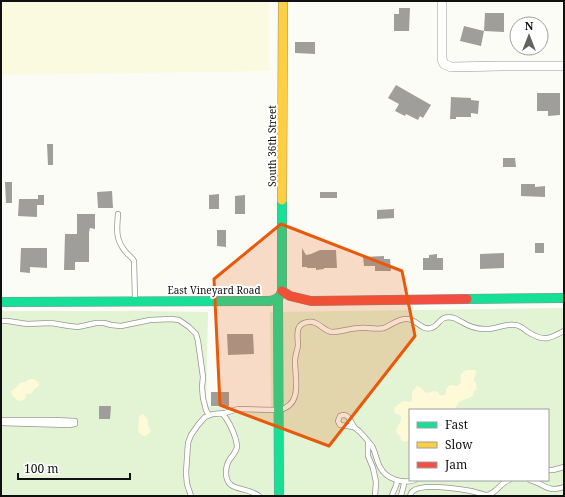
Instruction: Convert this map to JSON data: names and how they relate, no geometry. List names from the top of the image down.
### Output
{
  "streets": {
    "street": ["South 36th Street", "East Vineyard Road"]
  },
  "crossings": [
    ["South 36th Street", "East Vineyard Road"]
  ],
  "legend": ["Fast", "Slow", "Jam"],
  "scale_bar": "100 m",
  "north": "top"
}
